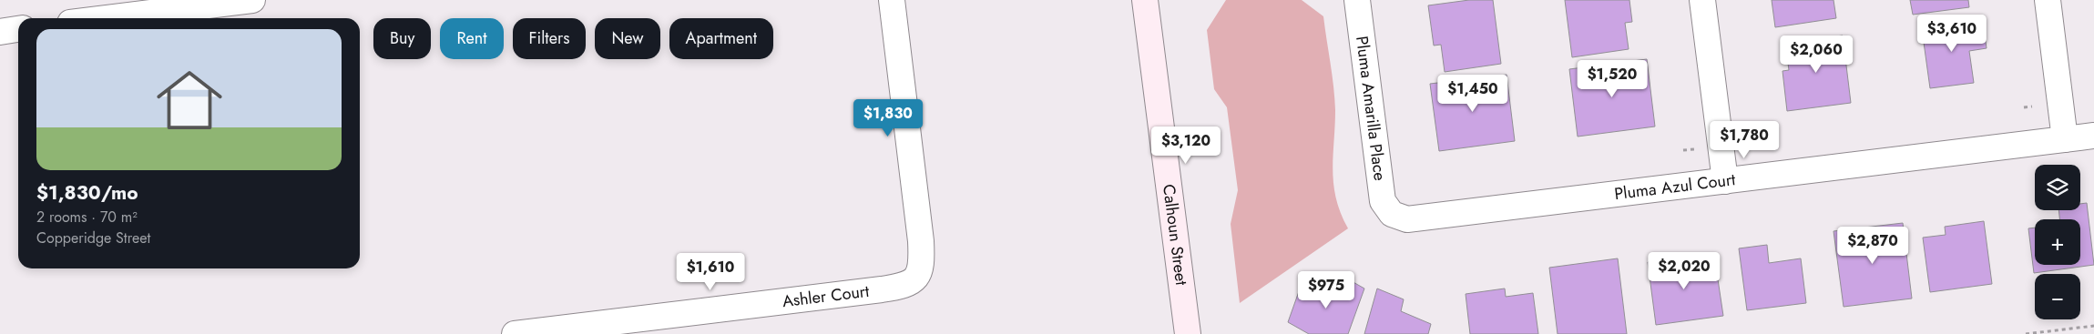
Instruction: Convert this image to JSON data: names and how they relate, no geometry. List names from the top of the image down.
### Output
{
  "streets": {
    "street": [
      "Pluma Amarilla Place",
      "Pluma Azul Court",
      "Calhoun Street",
      "Ashler Court"
    ]
  },
  "crossings": [
    ["Pluma Amarilla Place", "Pluma Azul Court"]
  ],
  "page": {
    "price": [
      "$3,610",
      "$2,060",
      "$1,520",
      "$1,450",
      "$1,830",
      "$1,780",
      "$3,120",
      "$2,870",
      "$2,020",
      "$1,610",
      "$975"
    ],
    "chip": [
      "Buy",
      "Rent",
      "Filters",
      "New",
      "Apartment"
    ],
    "list": [
      {
        "name": "$1,830/mo",
        "note": "2 rooms · 70 m² · Copperidge Street"
      }
    ],
    "map_buttons": ["+", "−"]
  }
}
